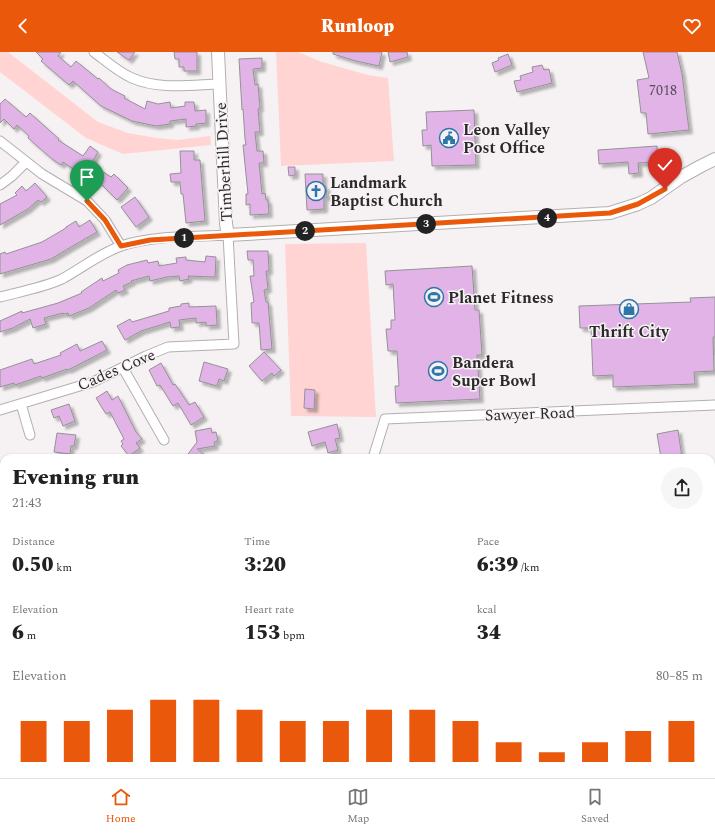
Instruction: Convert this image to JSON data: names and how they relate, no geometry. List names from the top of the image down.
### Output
{
  "streets": {
    "street": ["Timberhill Drive", "Cades Cove", "Sawyer Road"]
  },
  "crossings": [
    ["Timberhill Drive", "Cades Cove"]
  ],
  "places": {
    "public building": ["Leon Valley Post Office"],
    "church": ["Landmark Baptist Church"],
    "sports": ["Planet Fitness", "Bandera Super Bowl"],
    "shop": ["Thrift City"]
  },
  "house_numbers": ["7018"],
  "page": {
    "header": "Runloop",
    "pins": [
      "4",
      "3",
      "2",
      "1"
    ],
    "heading": ["Evening run", "21:43"],
    "stats": [
      ["Distance", "0.50 km"],
      ["Time", "3:20"],
      ["Pace", "6:39 /km"],
      ["Elevation", "6 m"],
      ["Heart rate", "153 bpm"],
      ["kcal", "34"]
    ],
    "chart": ["Elevation", "80–85 m"],
    "tabs": ["Home", "Map", "Saved"]
  }
}
